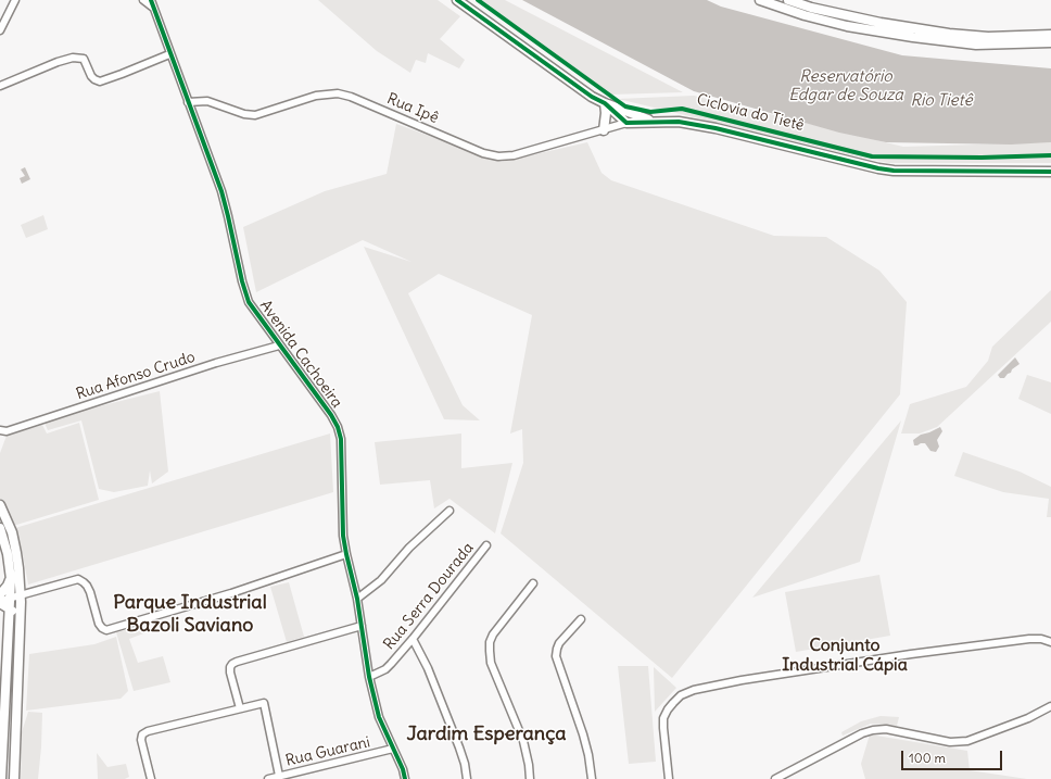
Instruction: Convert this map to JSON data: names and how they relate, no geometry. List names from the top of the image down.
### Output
{
  "streets": {
    "street": [
      "Rua Ipê",
      "Avenida Cachoeira",
      "Rua Afonso Crudo",
      "Rua Serra Dourada",
      "Rua Guarani"
    ],
    "cycle path": ["Ciclovia do Tietê"]
  },
  "crossings": [
    ["Rua Ipê", "Avenida Cachoeira"],
    ["Avenida Cachoeira", "Rua Afonso Crudo"],
    ["Avenida Cachoeira", "Rua Serra Dourada"],
    ["Avenida Cachoeira", "Rua Guarani"]
  ],
  "districts": ["Parque Industrial Bazoli Saviano", "Conjunto Industrial Cápia", "Jardim Esperança"],
  "water": ["Reservatório Edgar de Souza", "Rio Tietê"],
  "scale_bar": "100 m"
}
